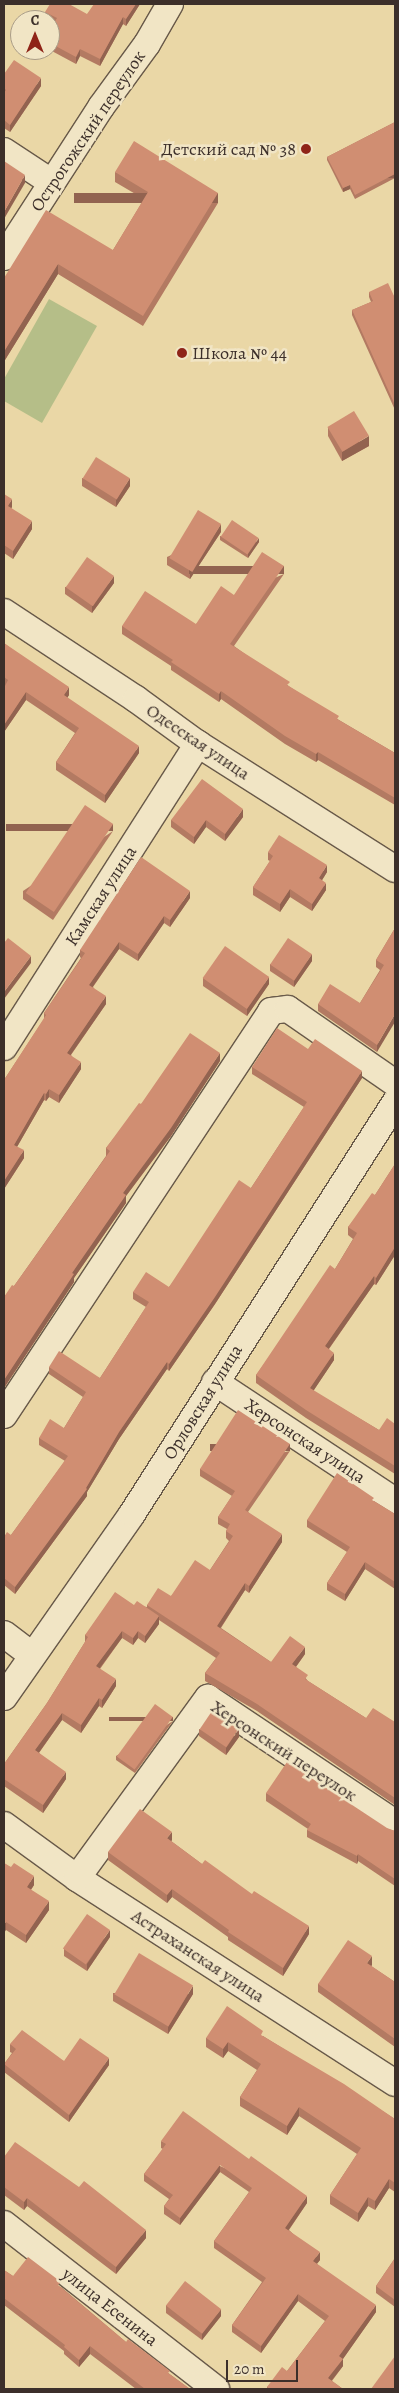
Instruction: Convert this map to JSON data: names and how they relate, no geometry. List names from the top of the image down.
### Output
{
  "streets": {
    "street": [
      "Острогожский переулок",
      "Одесская улица",
      "Камская улица",
      "Орловская улица",
      "Херсонская улица",
      "Херсонский переулок",
      "Астраханская улица",
      "улица Есенина"
    ]
  },
  "crossings": [
    ["Одесская улица", "Камская улица"],
    ["Орловская улица", "Херсонская улица"],
    ["Херсонский переулок", "Астраханская улица"]
  ],
  "places": ["Детский сад № 38", "Школа № 44"],
  "scale_bar": "20 m",
  "north": "top"
}
